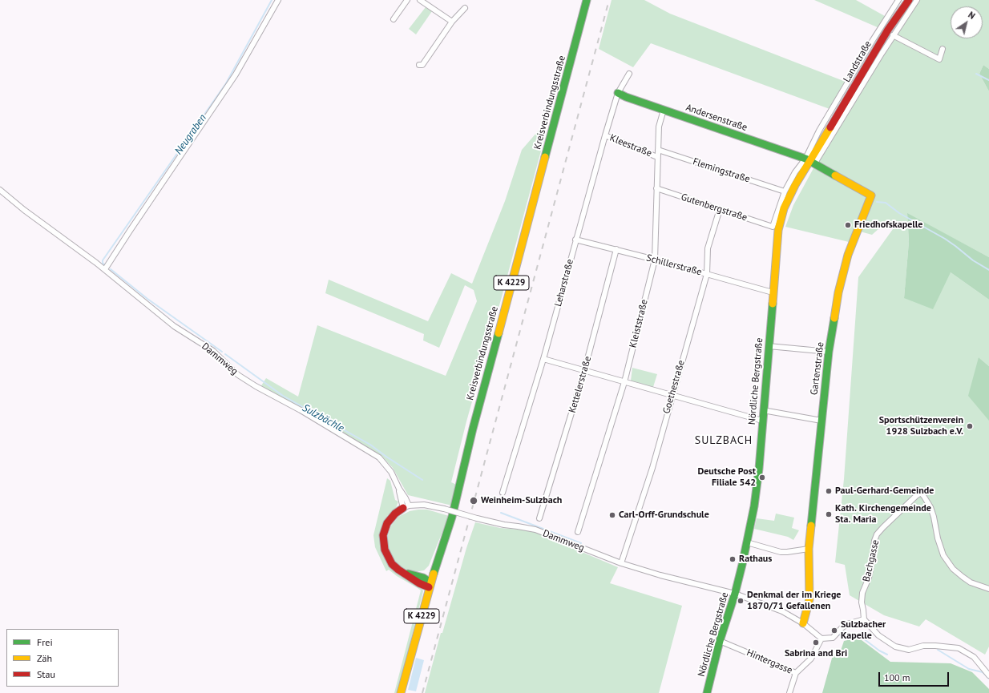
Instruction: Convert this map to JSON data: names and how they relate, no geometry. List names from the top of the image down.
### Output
{
  "streets": {
    "main road": [
      "Landstraße",
      "Kreisverbindungsstraße",
      "Andersenstraße",
      "K 4229",
      "Gartenstraße",
      "Nördliche Bergstraße"
    ],
    "street": [
      "Kleestraße",
      "Flemingstraße",
      "Gutenbergstraße",
      "Schillerstraße",
      "Leharstraße",
      "Kleiststraße",
      "Dammweg",
      "Kettelerstraße",
      "Goethestraße",
      "Bachgasse",
      "Hintergasse"
    ]
  },
  "crossings": [
    ["Landstraße", "Nördliche Bergstraße"],
    ["Andersenstraße", "Leharstraße"],
    ["Andersenstraße", "Kleiststraße"],
    ["Andersenstraße", "Gartenstraße"],
    ["Andersenstraße", "Nördliche Bergstraße"],
    ["Kleestraße", "Leharstraße"],
    ["Kleestraße", "Kleiststraße"],
    ["Flemingstraße", "Gutenbergstraße"],
    ["Flemingstraße", "Kleiststraße"],
    ["Gutenbergstraße", "Kleiststraße"],
    ["Gutenbergstraße", "Goethestraße"],
    ["Schillerstraße", "Leharstraße"],
    ["Schillerstraße", "Kleiststraße"],
    ["Schillerstraße", "Nördliche Bergstraße"],
    ["Schillerstraße", "Kettelerstraße"],
    ["Schillerstraße", "Goethestraße"],
    ["Dammweg", "Nördliche Bergstraße"],
    ["Dammweg", "Goethestraße"],
    ["Nördliche Bergstraße", "Hintergasse"]
  ],
  "districts": ["SULZBACH"],
  "water": ["Neugraben", "Sulzbächle"],
  "places": [
    "Friedhofskapelle",
    "Sportschützenverein 1928 Sulzbach e.V.",
    "Deutsche Post Filiale 542",
    "Paul-Gerhard-Gemeinde",
    "Weinheim-Sulzbach",
    "Kath. Kirchengemeinde Sta. Maria",
    "Carl-Orff-Grundschule",
    "Rathaus",
    "Denkmal der im Kriege 1870/71 Gefallenen",
    "Sulzbacher Kapelle",
    "Sabrina and Bri"
  ],
  "legend": ["Frei", "Zäh", "Stau"],
  "scale_bar": "100 m",
  "north": "top right"
}
